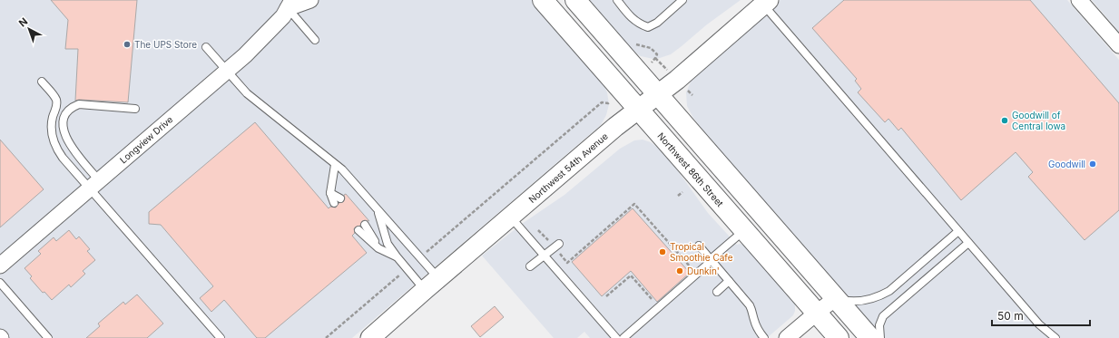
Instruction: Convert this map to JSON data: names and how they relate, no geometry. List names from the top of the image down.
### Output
{
  "streets": {
    "main road": ["Northwest 86th Street"],
    "street": ["Longview Drive", "Northwest 54th Avenue"]
  },
  "crossings": [
    ["Northwest 54th Avenue", "Northwest 86th Street"]
  ],
  "places": [
    "The UPS Store",
    "Goodwill of Central Iowa",
    "Goodwill",
    "Tropical Smoothie Cafe",
    "Dunkin'"
  ],
  "scale_bar": "50 m",
  "north": "top left"
}
